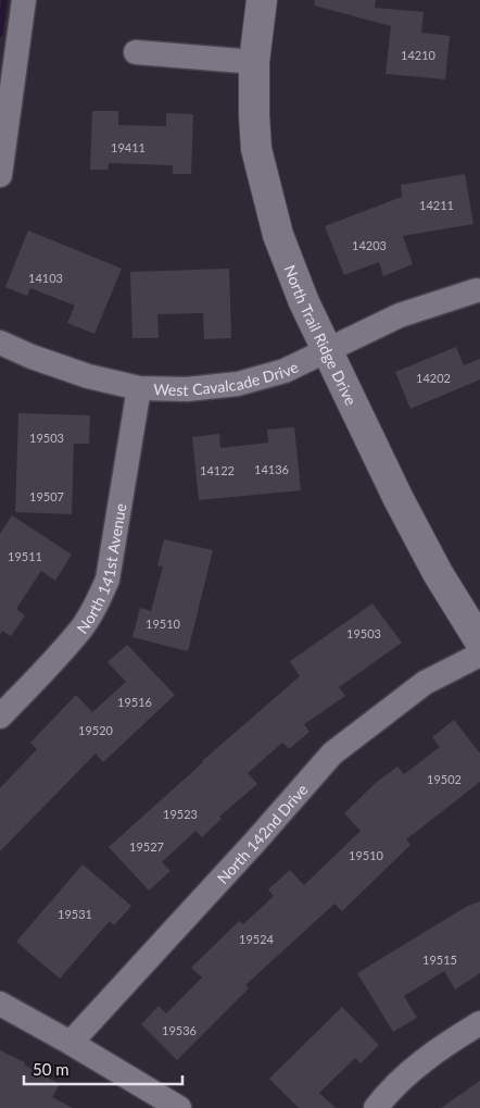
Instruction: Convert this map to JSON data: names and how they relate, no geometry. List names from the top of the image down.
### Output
{
  "streets": {
    "street": [
      "North Trail Ridge Drive",
      "West Cavalcade Drive",
      "North 141st Avenue",
      "North 142nd Drive"
    ]
  },
  "crossings": [
    ["North Trail Ridge Drive", "West Cavalcade Drive"],
    ["West Cavalcade Drive", "North 141st Avenue"]
  ],
  "house_numbers": [
    "14210",
    "19411",
    "14211",
    "14203",
    "14103",
    "14202",
    "19503",
    "14136",
    "14122",
    "19507",
    "19511",
    "19510",
    "19503",
    "19516",
    "19520",
    "19502",
    "19523",
    "19527",
    "19510",
    "19531",
    "19524",
    "19515",
    "19536"
  ],
  "scale_bar": "50 m"
}
